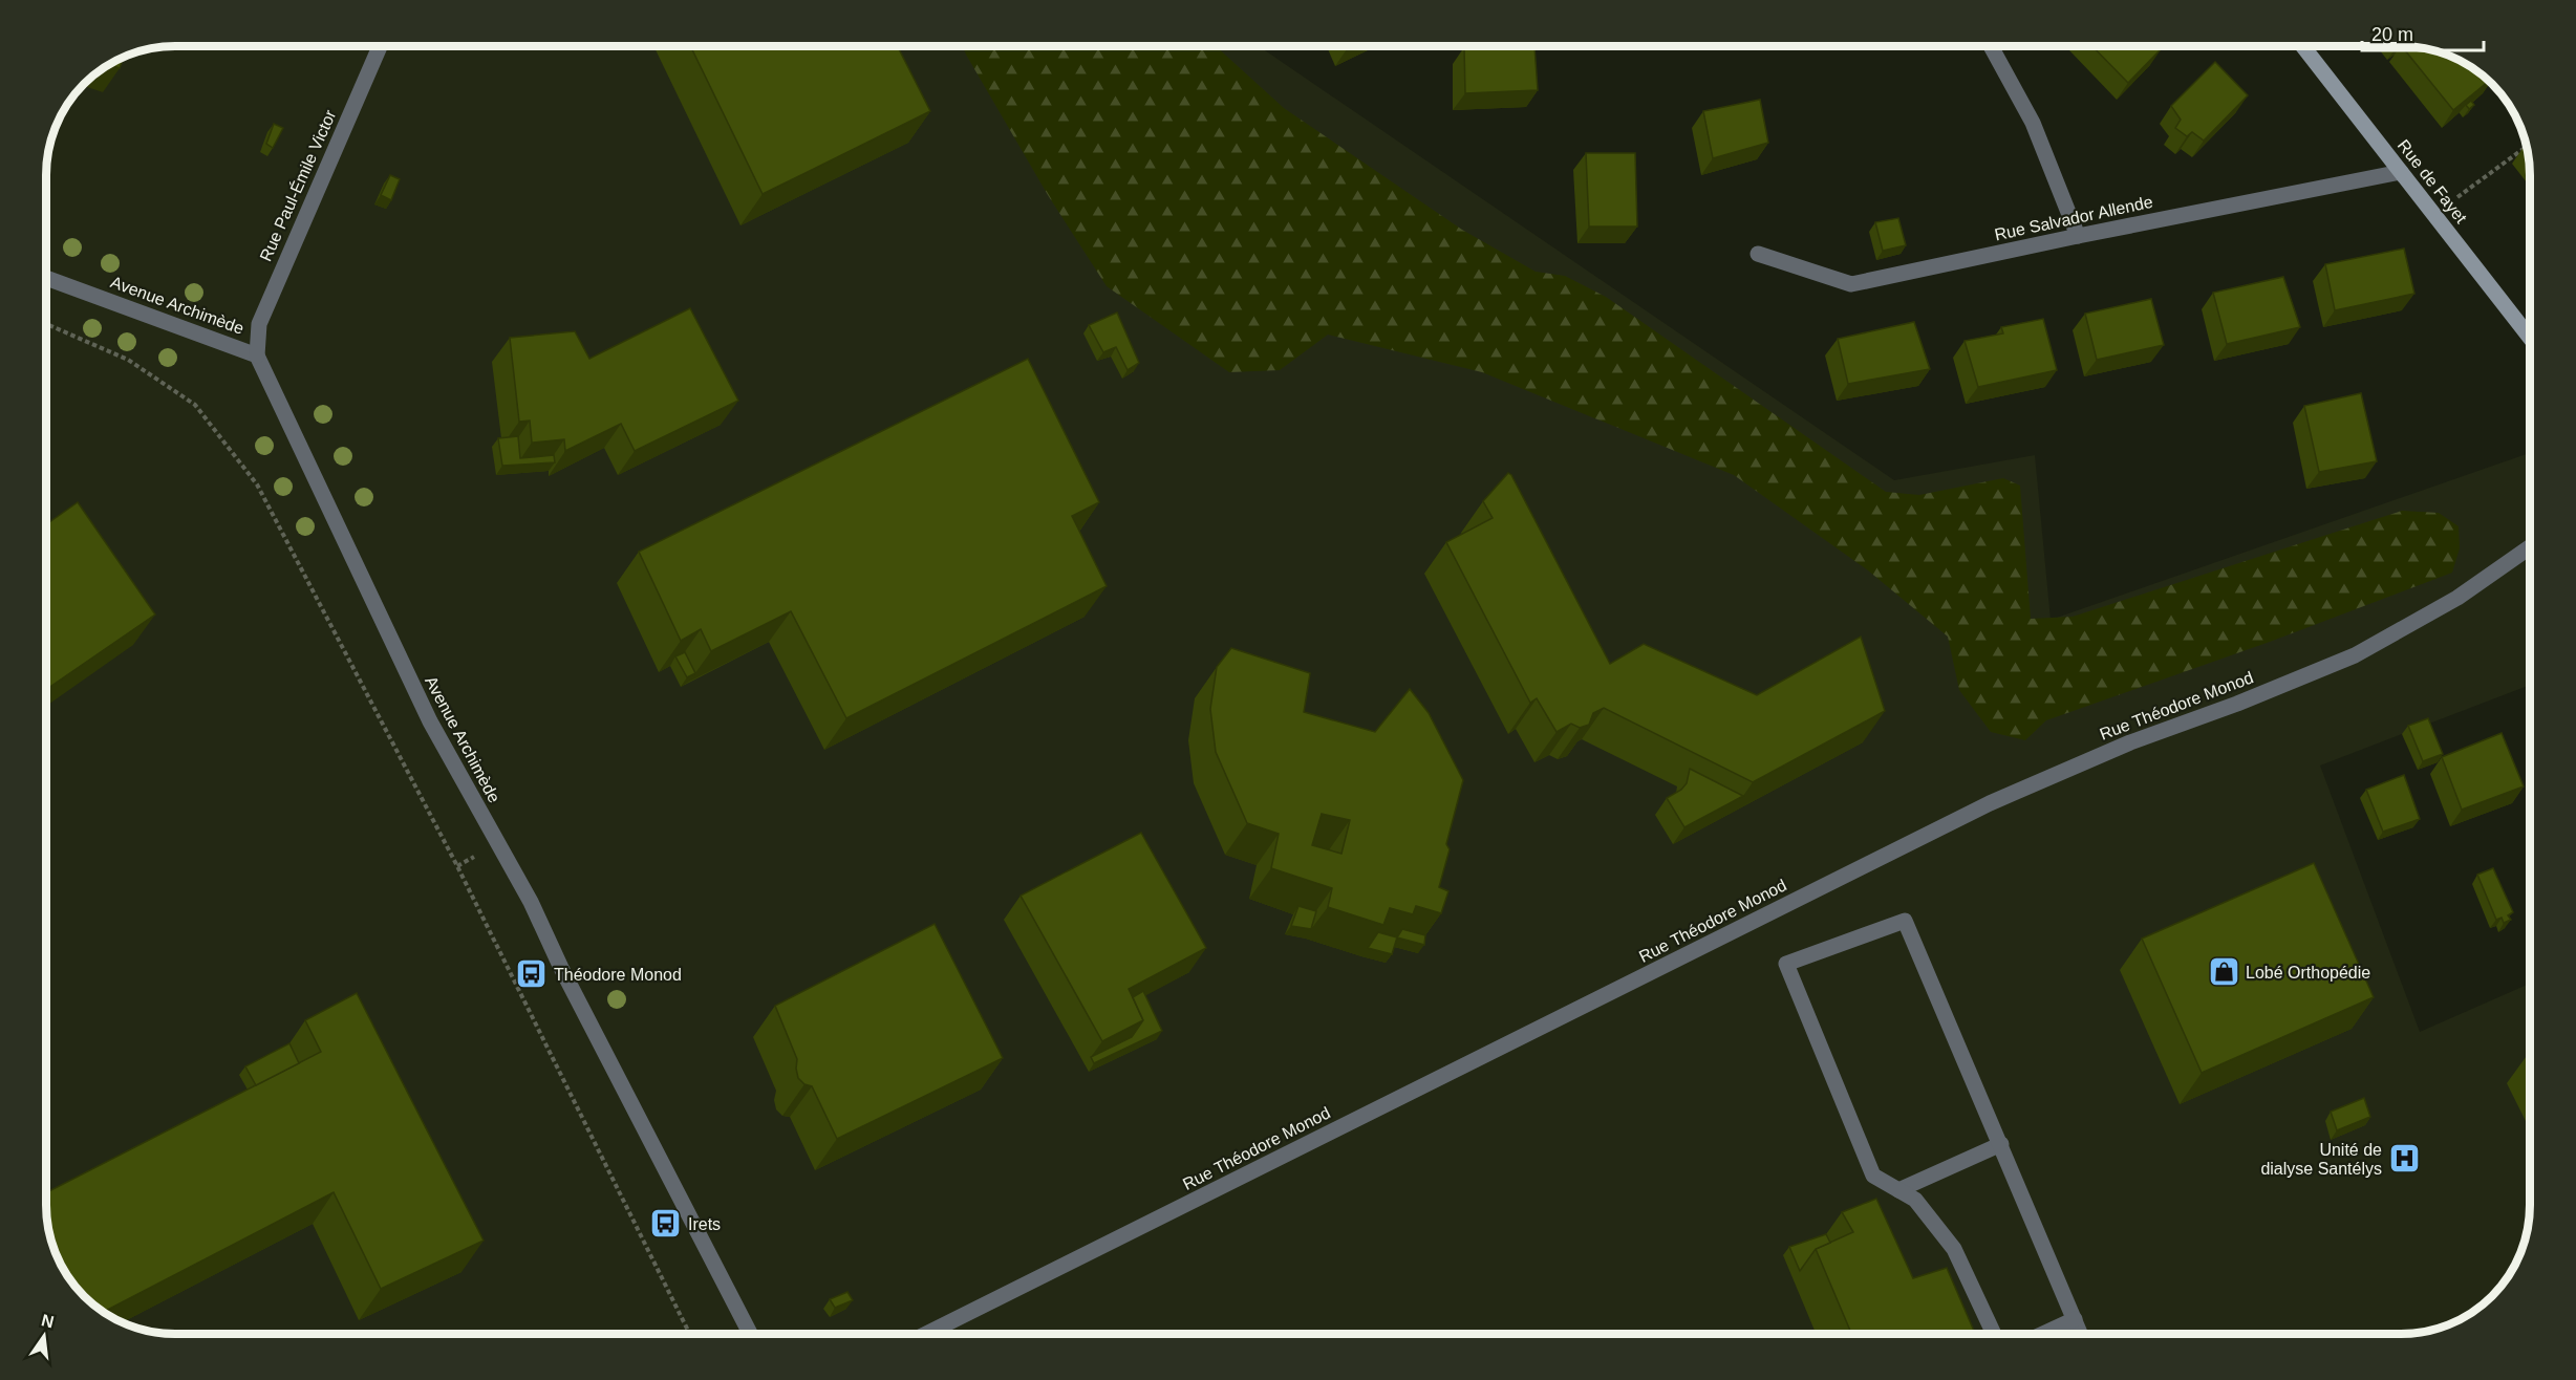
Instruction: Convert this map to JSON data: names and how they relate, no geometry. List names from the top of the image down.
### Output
{
  "streets": {
    "main road": ["Rue de Fayet"],
    "street": [
      "Rue Paul-Émile Victor",
      "Rue Salvador Allende",
      "Avenue Archimède",
      "Rue Théodore Monod"
    ]
  },
  "crossings": [
    ["Rue de Fayet", "Rue Salvador Allende"],
    ["Rue Paul-Émile Victor", "Avenue Archimède"]
  ],
  "places": {
    "shop": ["Lobé Orthopédie"],
    "bus stop": ["Théodore Monod", "Irets"],
    "hospital": ["Unité de dialyse Santélys"]
  },
  "scale_bar": "20 m",
  "north": "top"
}
